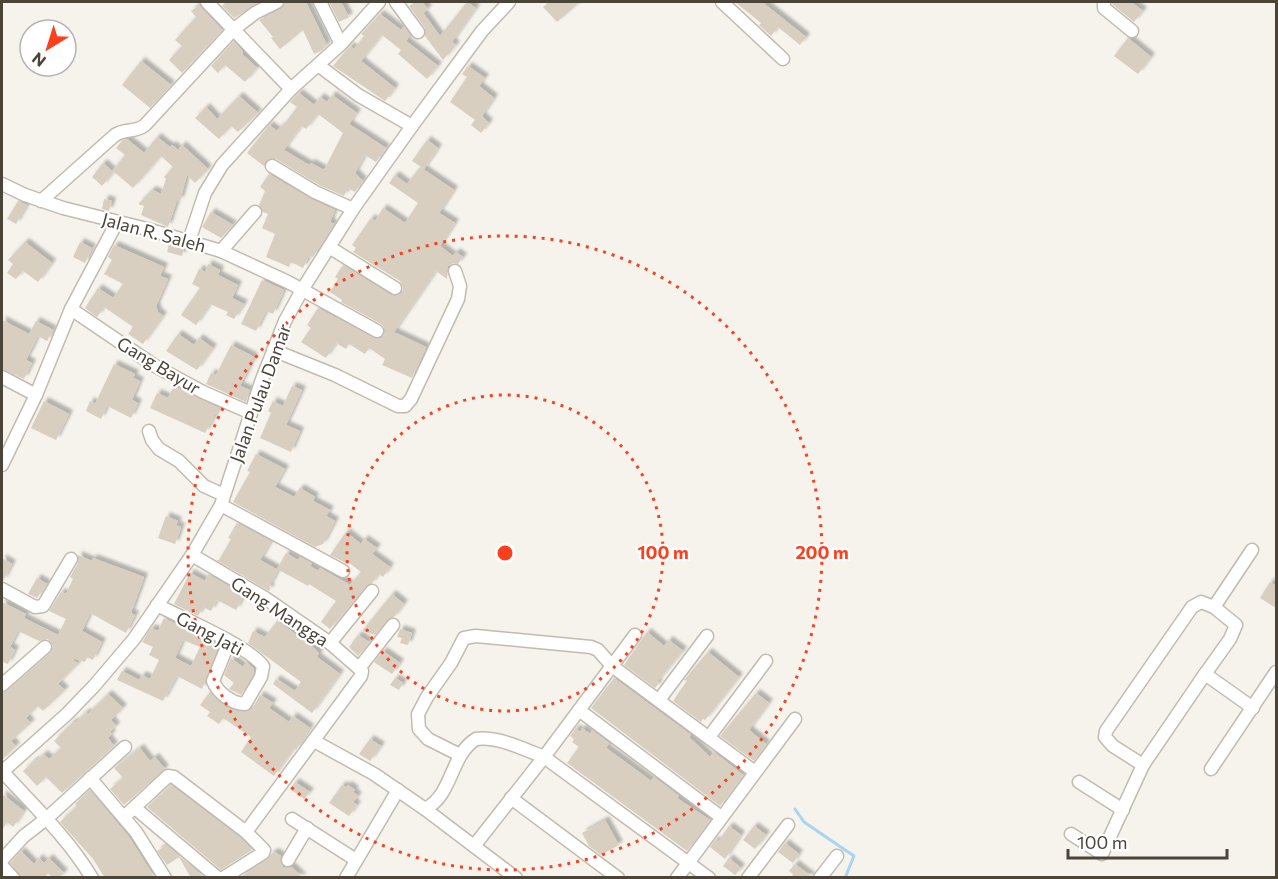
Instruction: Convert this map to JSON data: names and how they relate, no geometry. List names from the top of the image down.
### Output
{
  "streets": {
    "street": [
      "Jalan R. Saleh",
      "Gang Bayur",
      "Jalan Pulau Damar",
      "Gang Mangga",
      "Gang Jati"
    ]
  },
  "crossings": [
    ["Jalan R. Saleh", "Jalan Pulau Damar"],
    ["Gang Bayur", "Jalan Pulau Damar"],
    ["Jalan Pulau Damar", "Gang Mangga"],
    ["Jalan Pulau Damar", "Gang Jati"]
  ],
  "scale_bar": "100 m",
  "north": "bottom left",
  "rings": ["100 m", "200 m"]
}
